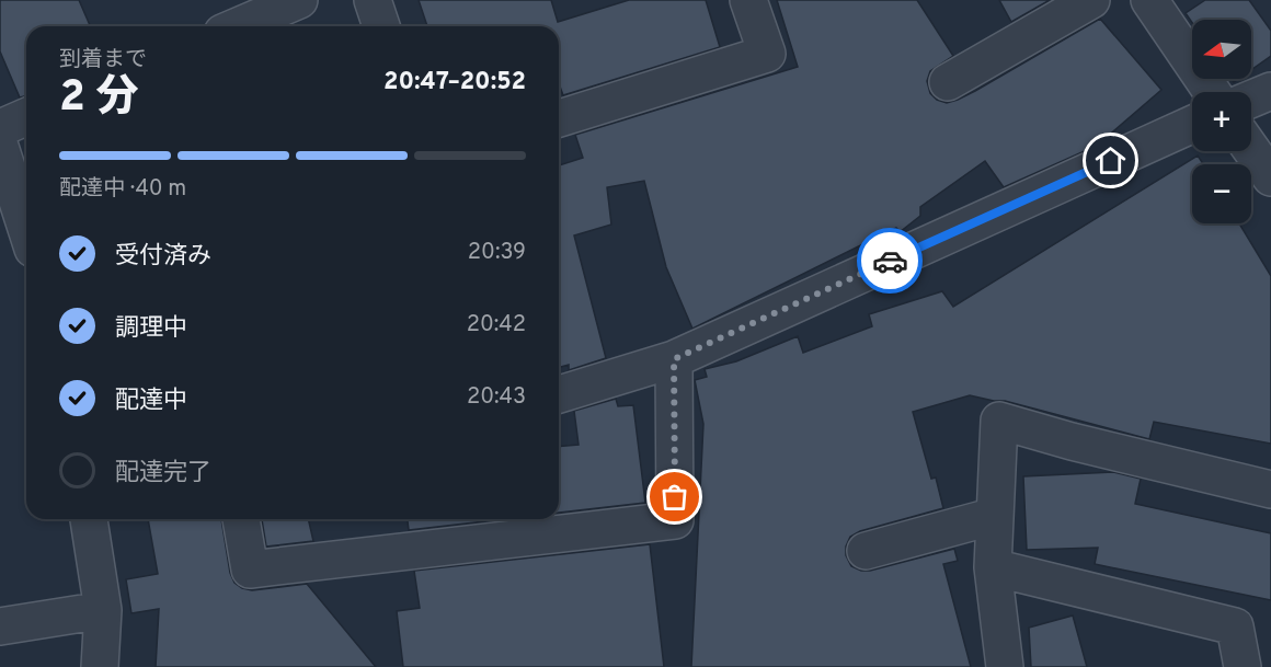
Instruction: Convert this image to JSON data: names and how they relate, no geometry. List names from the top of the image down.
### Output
{
  "north": "left",
  "page": {
    "map_buttons": ["+", "−"],
    "heading": ["2 分", "到着まで", "20:47–20:52"],
    "bar": "配達中 · 40 m",
    "list": [
      ["受付済み", "20:39"],
      ["調理中", "20:42"],
      ["配達中", "20:43"],
      "配達完了"
    ]
  }
}
